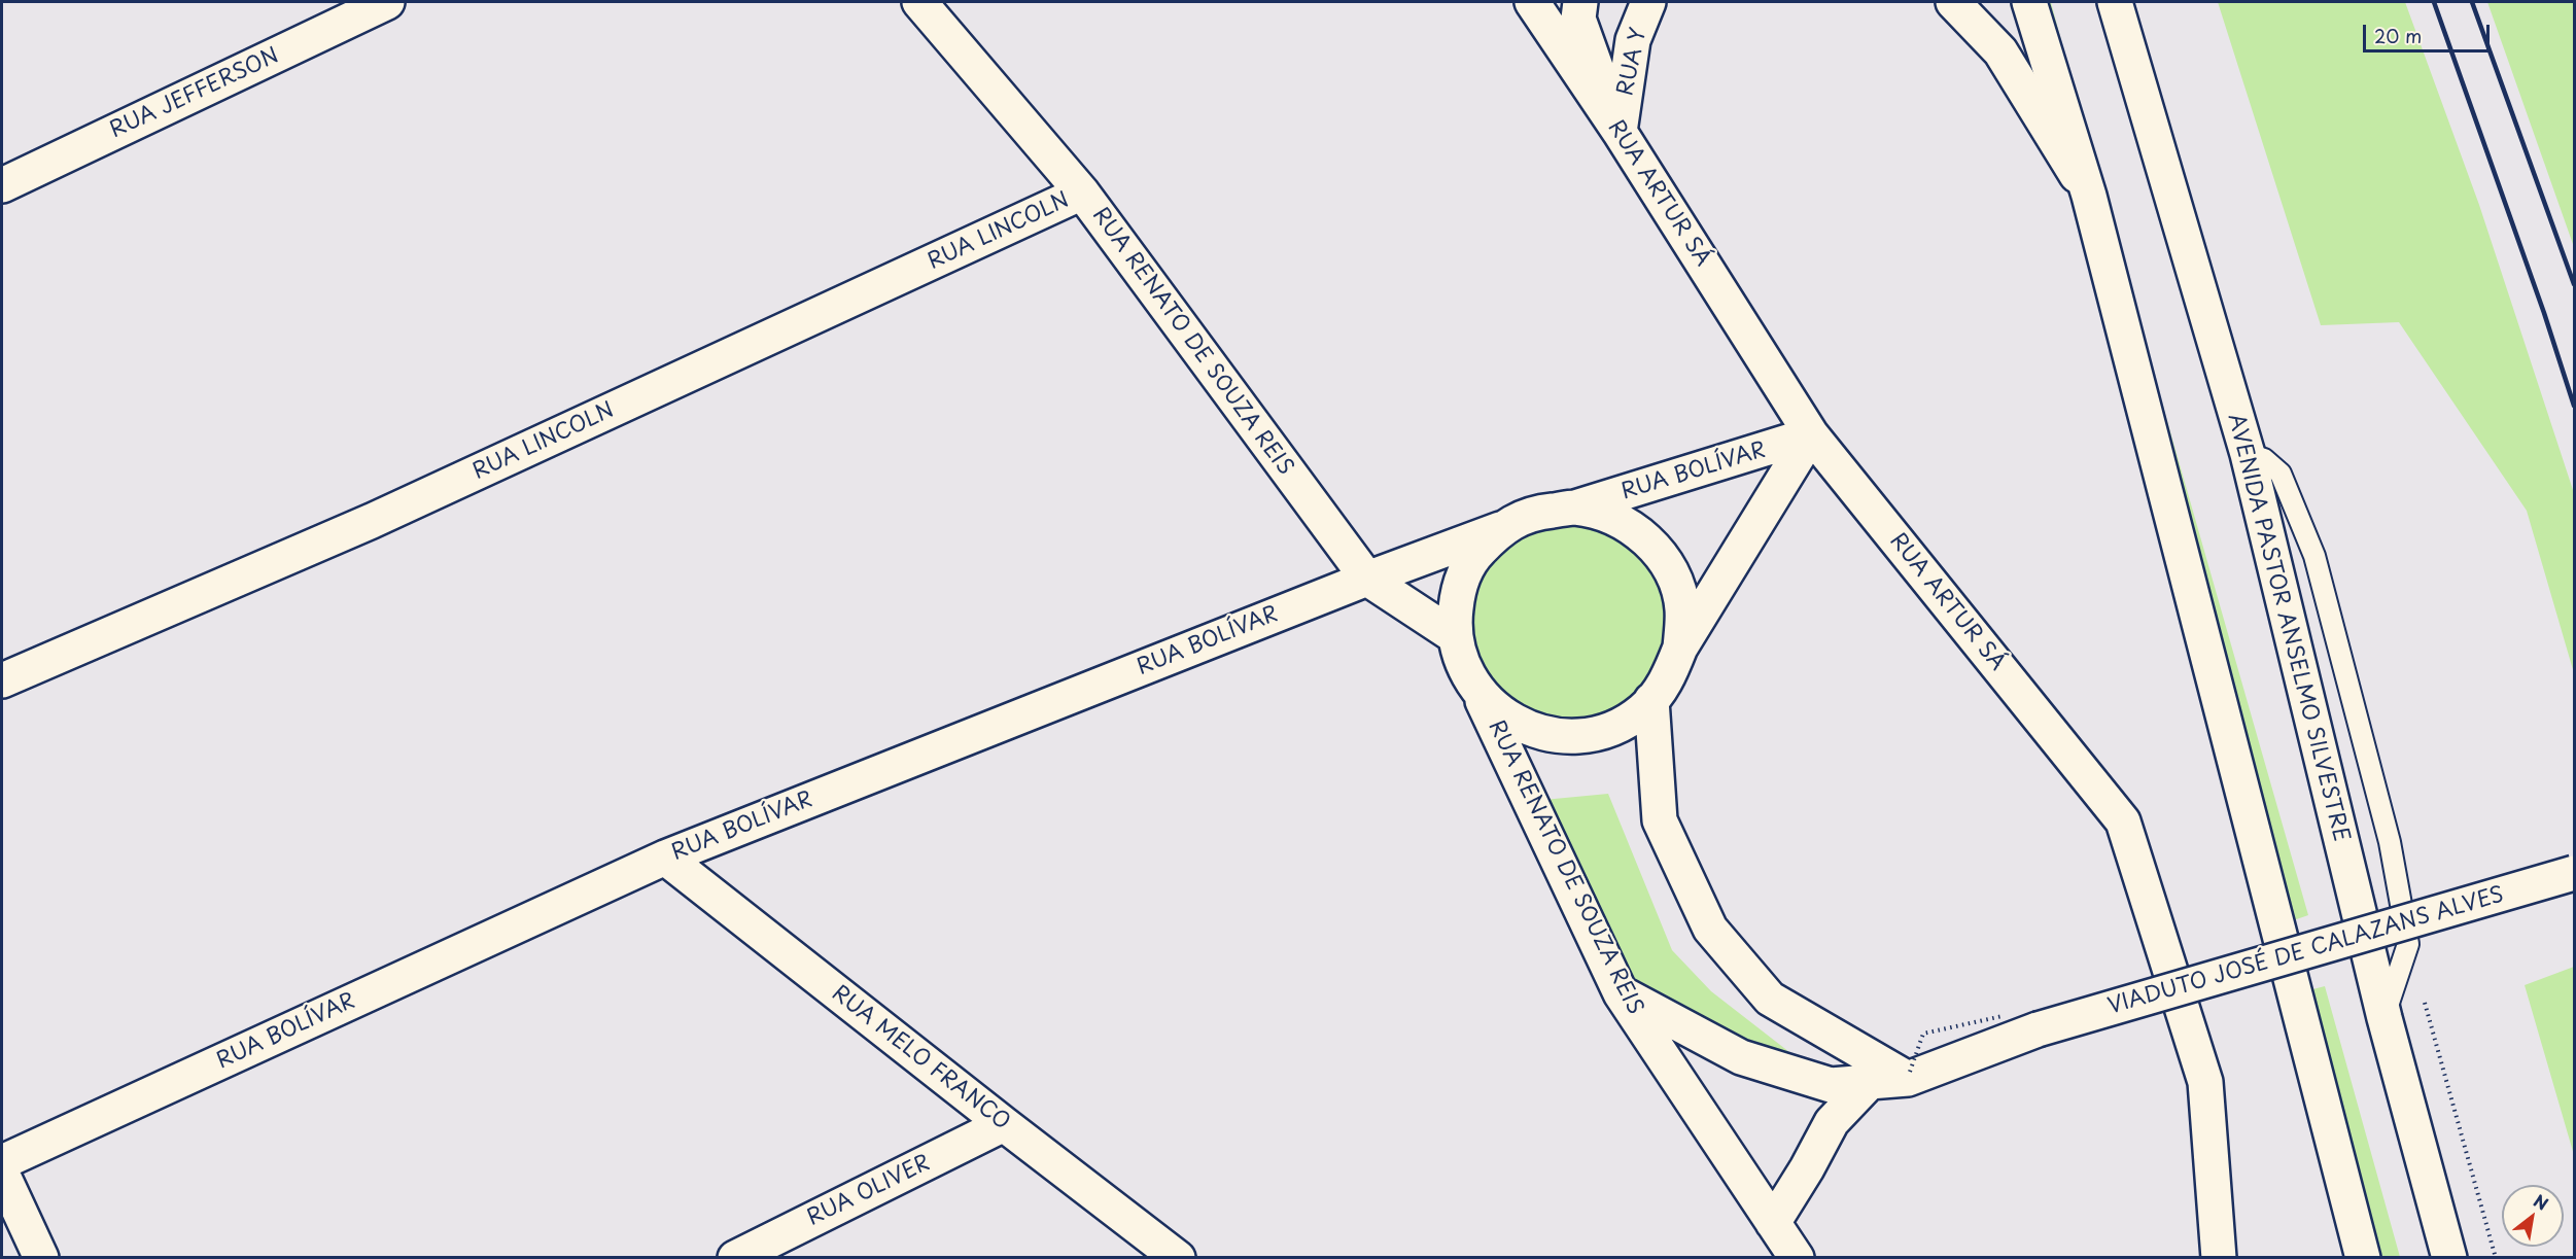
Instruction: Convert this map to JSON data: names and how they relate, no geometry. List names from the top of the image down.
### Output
{
  "streets": {
    "street": [
      "RUA Y",
      "RUA JEFFERSON",
      "RUA ARTUR SÁ",
      "RUA LINCOLN",
      "RUA RENATO DE SOUZA REIS",
      "RUA BOLÍVAR",
      "AVENIDA PASTOR ANSELMO SILVESTRE",
      "VIADUTO JOSÉ DE CALAZANS ALVES",
      "RUA MELO FRANCO",
      "RUA OLIVER"
    ]
  },
  "crossings": [
    ["RUA Y", "RUA ARTUR SÁ"],
    ["RUA ARTUR SÁ", "RUA BOLÍVAR"],
    ["RUA LINCOLN", "RUA RENATO DE SOUZA REIS"],
    ["RUA RENATO DE SOUZA REIS", "RUA BOLÍVAR"],
    ["RUA RENATO DE SOUZA REIS", "VIADUTO JOSÉ DE CALAZANS ALVES"],
    ["RUA BOLÍVAR", "RUA MELO FRANCO"],
    ["RUA MELO FRANCO", "RUA OLIVER"]
  ],
  "scale_bar": "20 m",
  "north": "top right"
}
